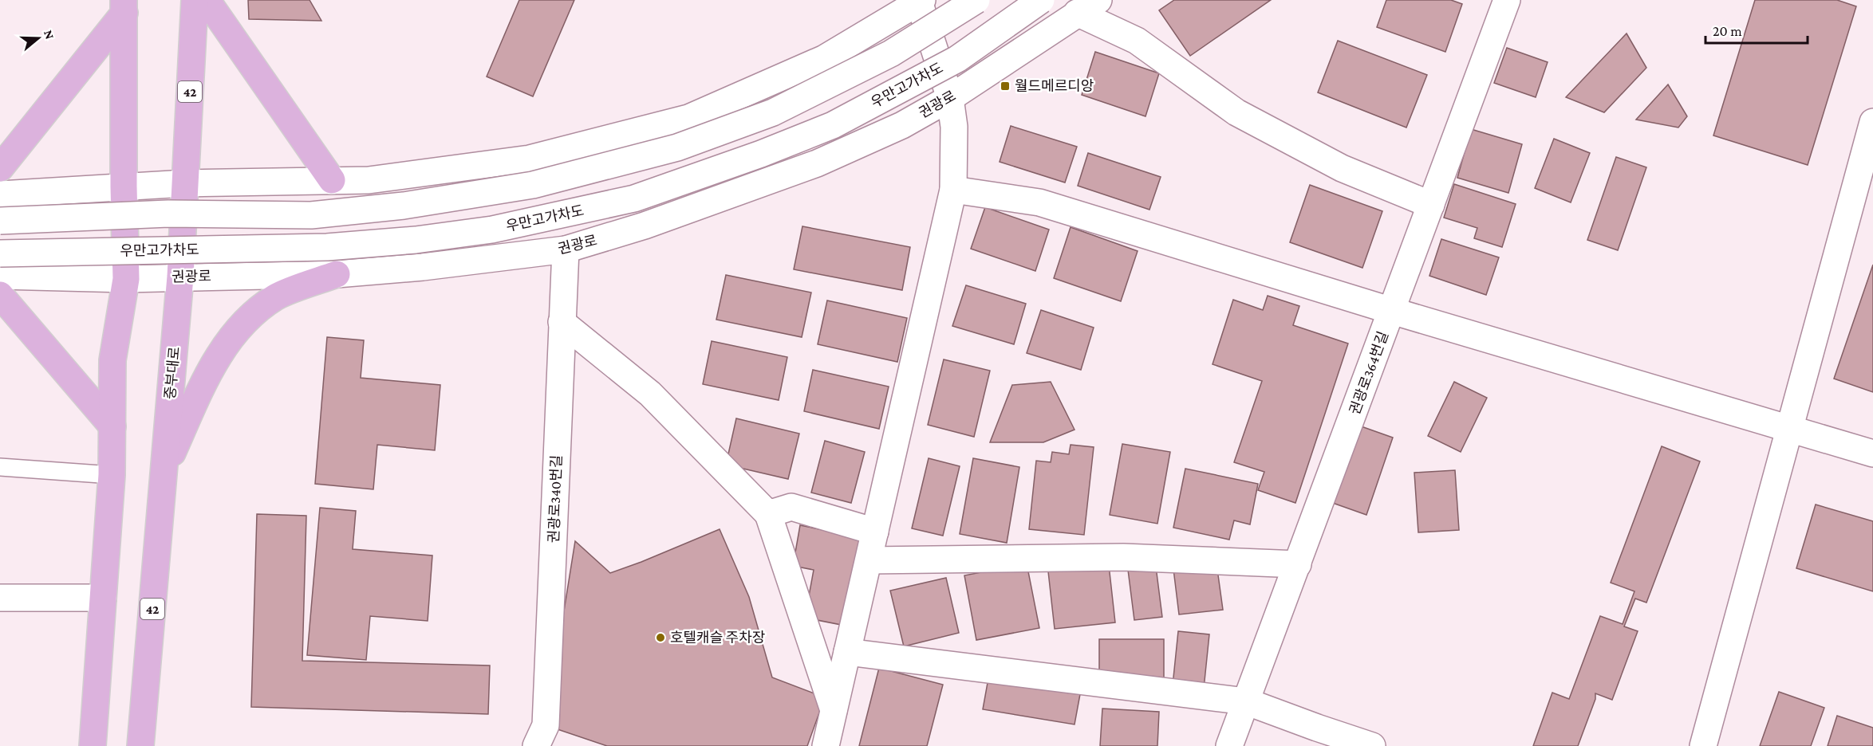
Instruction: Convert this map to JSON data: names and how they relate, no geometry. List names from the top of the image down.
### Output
{
  "streets": {
    "main road": ["42", "중부대로"],
    "street": [
      "우만고가차도",
      "권광로",
      "권광로364번길",
      "권광로340번길"
    ]
  },
  "crossings": [
    ["권광로", "중부대로"],
    ["권광로", "권광로340번길"]
  ],
  "places": {
    "transit": ["월드메르디앙"],
    "other": ["호텔캐슬 주차장"]
  },
  "scale_bar": "20 m",
  "north": "right"
}
